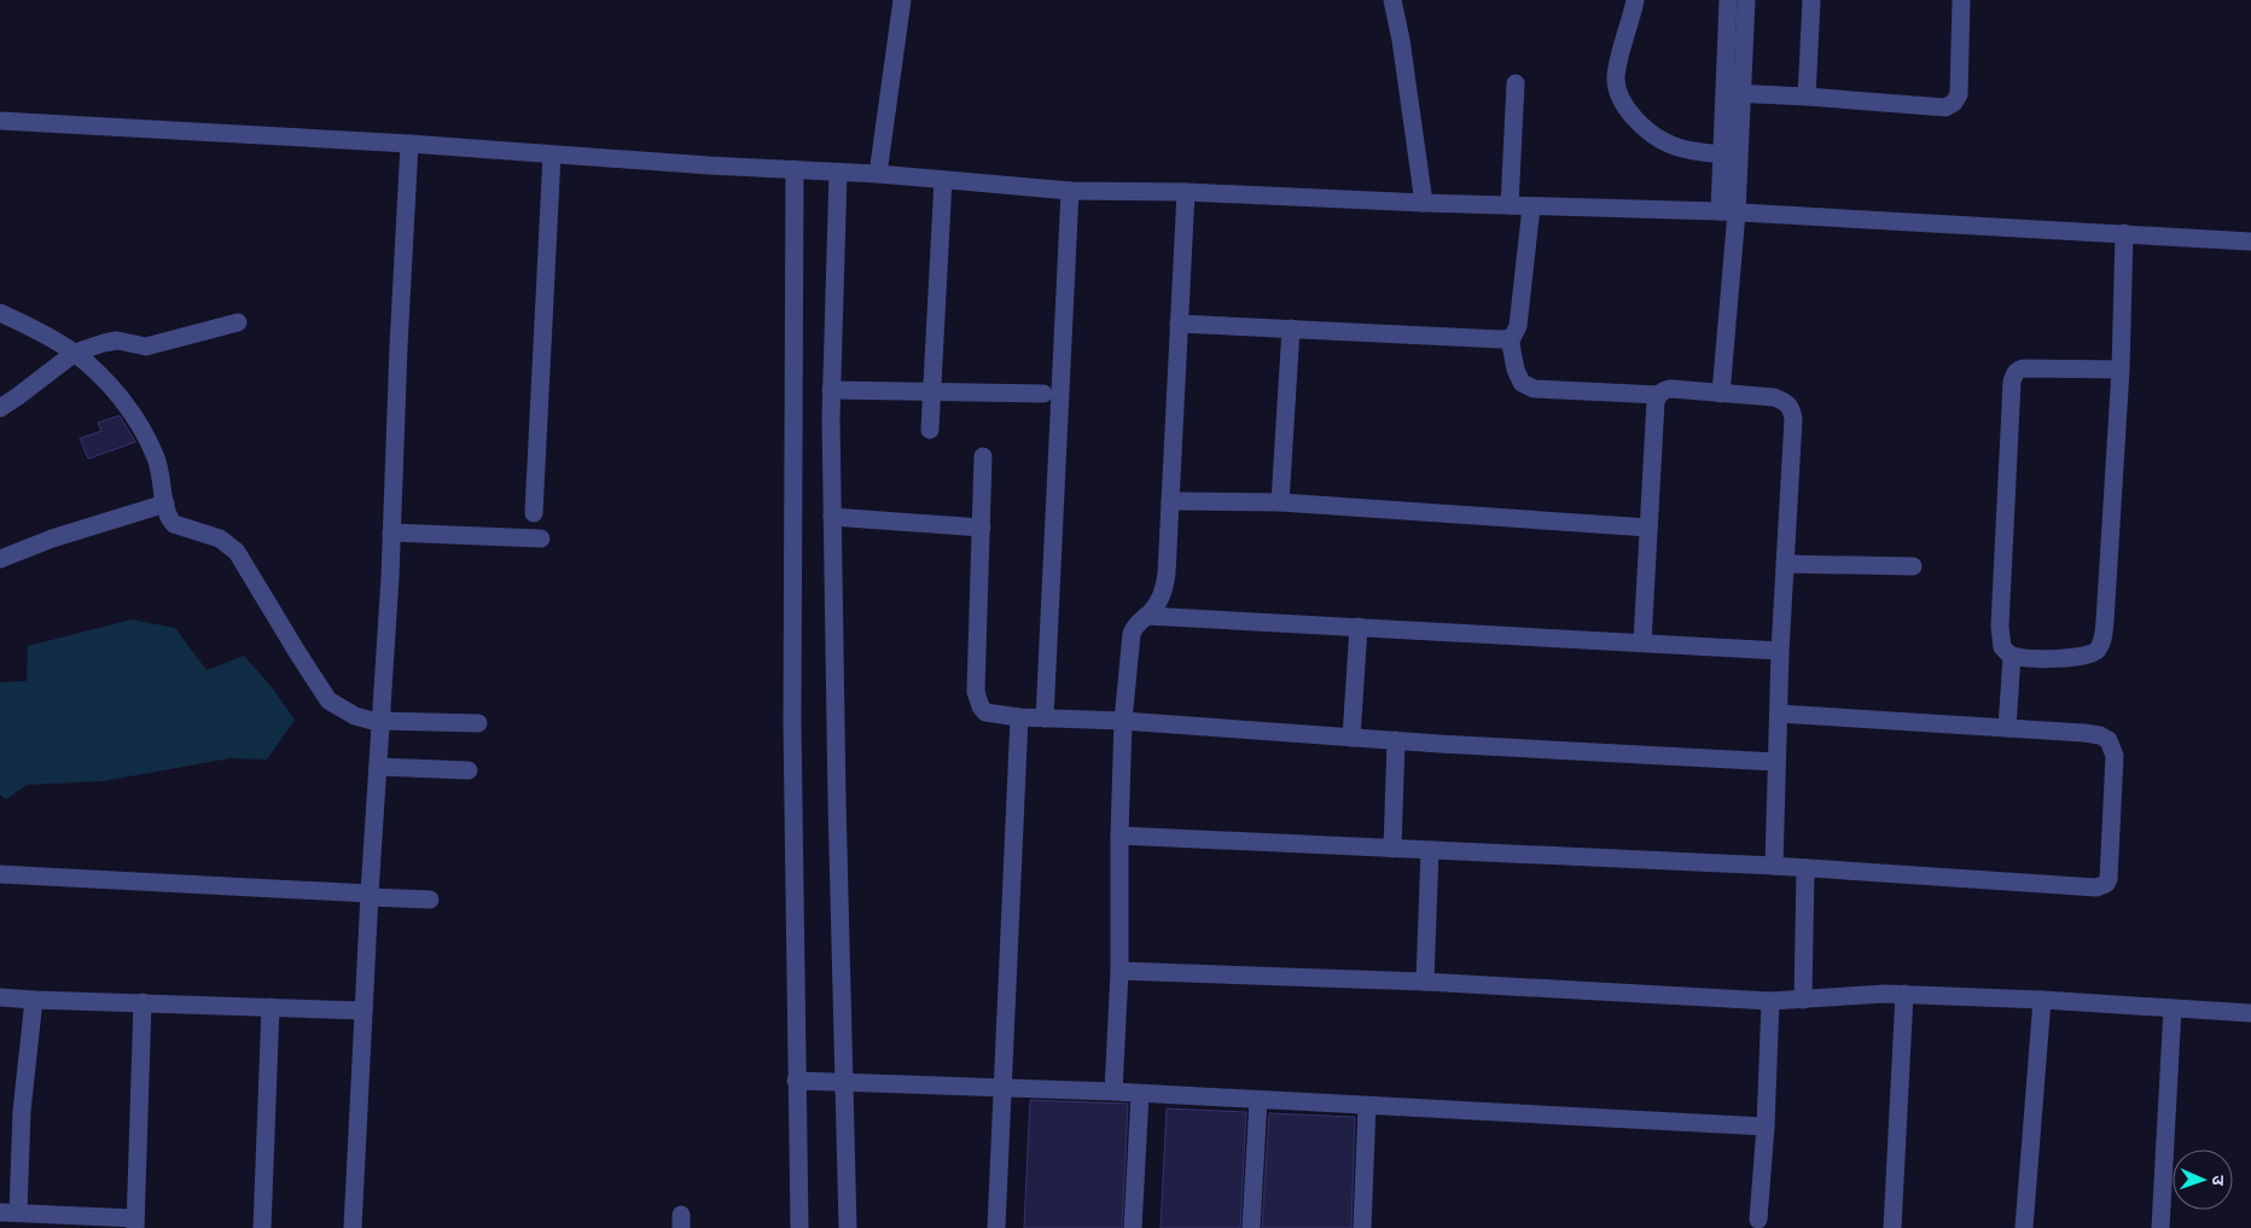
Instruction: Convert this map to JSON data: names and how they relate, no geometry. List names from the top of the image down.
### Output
{
  "north": "right"
}
